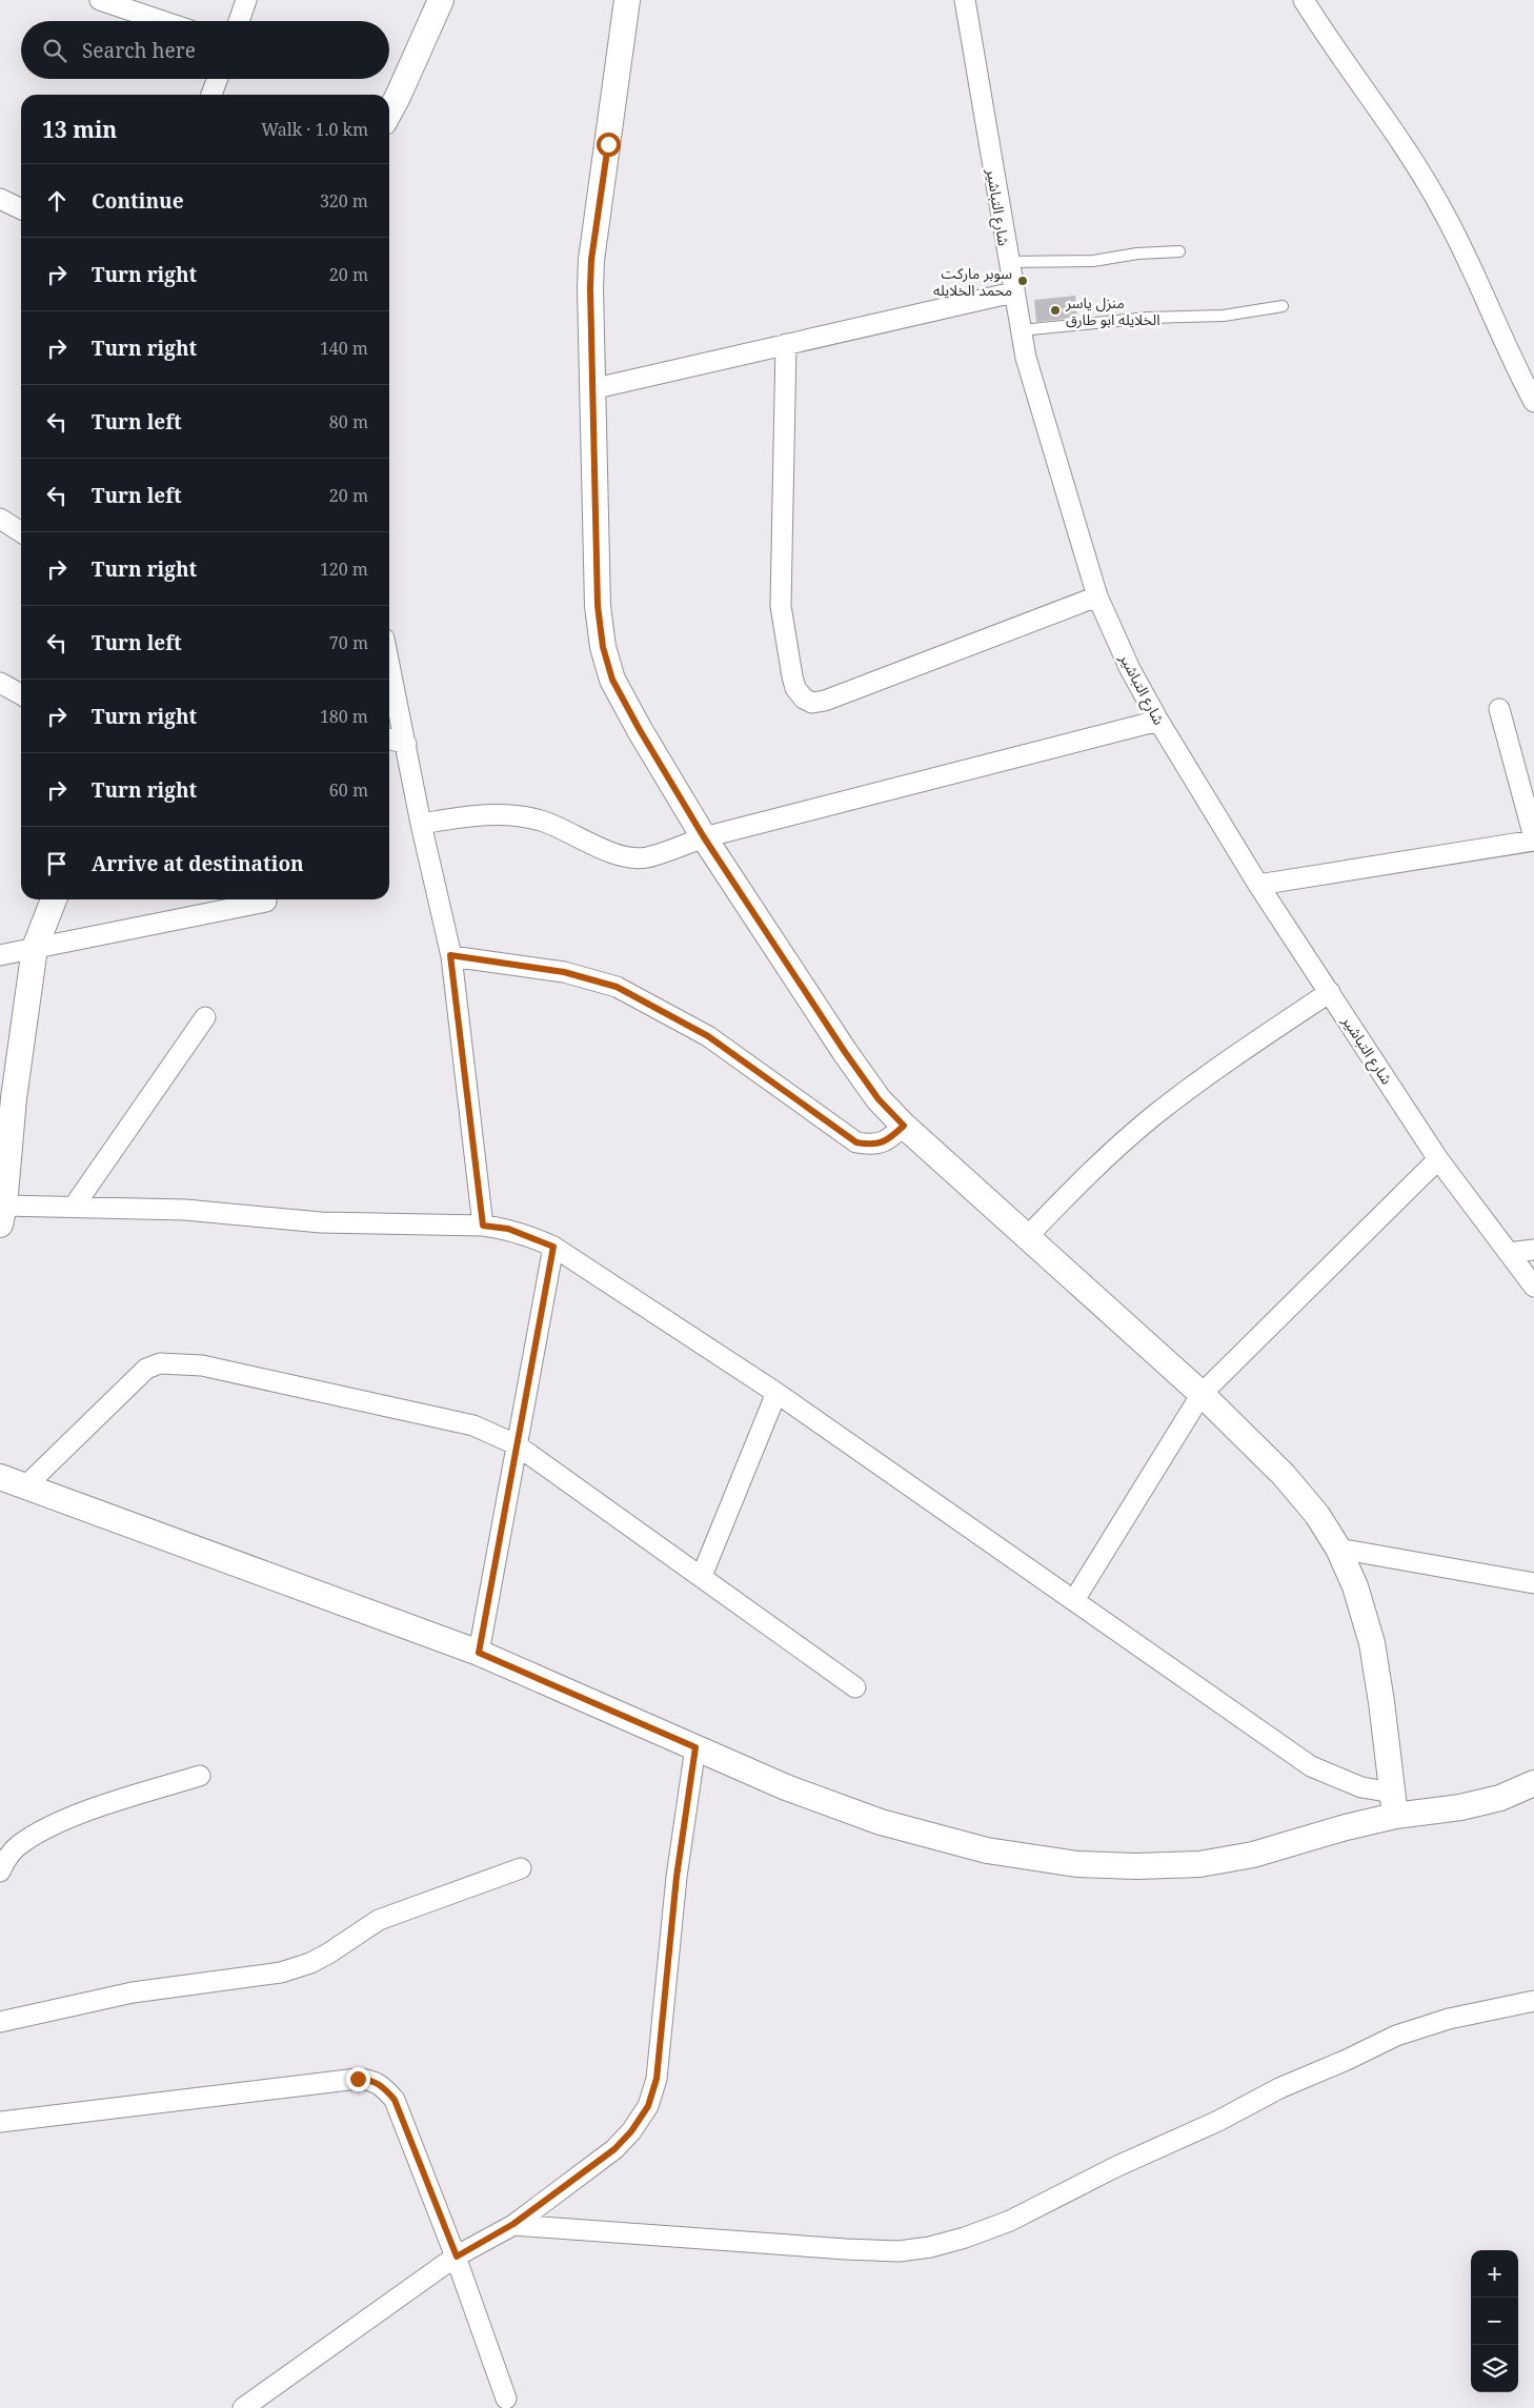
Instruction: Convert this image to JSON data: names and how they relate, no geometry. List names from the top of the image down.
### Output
{
  "streets": {
    "street": ["شارع التباشير"]
  },
  "places": ["سوبر ماركت محمد الخلايله", "منزل ياسر الخلايله ابو طارق"],
  "page": {
    "search": "Search here",
    "heading": ["13 min", "Walk · 1.0 km"],
    "list": [
      ["Continue", "320 m"],
      ["Turn right", "20 m"],
      ["Turn right", "140 m"],
      ["Turn left", "80 m"],
      ["Turn left", "20 m"],
      ["Turn right", "120 m"],
      ["Turn left", "70 m"],
      ["Turn right", "180 m"],
      ["Turn right", "60 m"],
      "Arrive at destination"
    ],
    "map_buttons": ["+", "−"]
  }
}
